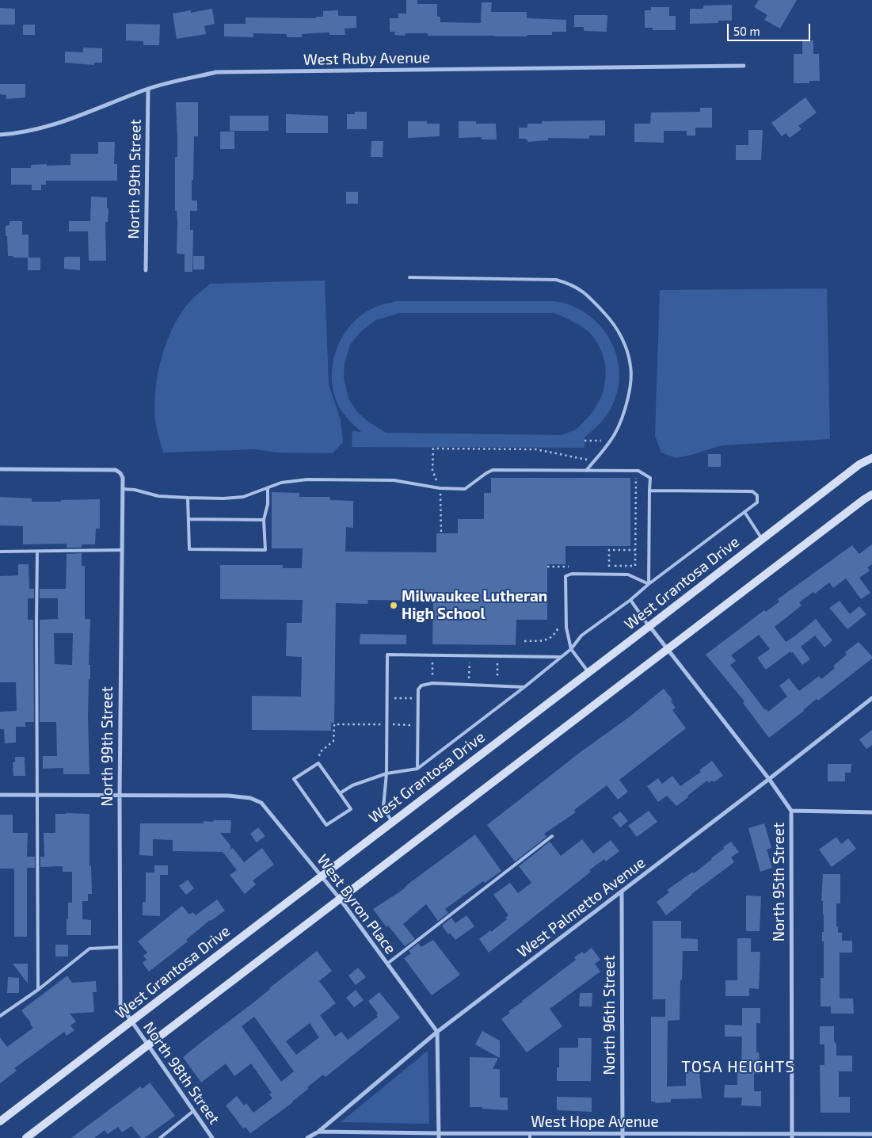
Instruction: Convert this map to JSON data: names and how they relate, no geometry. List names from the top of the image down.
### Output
{
  "streets": {
    "street": [
      "West Ruby Avenue",
      "North 99th Street",
      "West Grantosa Drive",
      "North 95th Street",
      "West Byron Place",
      "West Palmetto Avenue",
      "North 96th Street",
      "North 98th Street",
      "West Hope Avenue"
    ]
  },
  "crossings": [
    ["West Ruby Avenue", "North 99th Street"],
    ["North 99th Street", "West Grantosa Drive"],
    ["North 99th Street", "West Byron Place"],
    ["North 99th Street", "North 98th Street"],
    ["West Grantosa Drive", "North 95th Street"],
    ["West Grantosa Drive", "West Byron Place"],
    ["West Grantosa Drive", "North 98th Street"],
    ["North 95th Street", "West Palmetto Avenue"],
    ["North 95th Street", "West Hope Avenue"],
    ["West Byron Place", "West Palmetto Avenue"],
    ["West Palmetto Avenue", "North 96th Street"],
    ["West Palmetto Avenue", "West Hope Avenue"],
    ["North 96th Street", "West Hope Avenue"]
  ],
  "districts": ["TOSA HEIGHTS"],
  "places": ["Milwaukee Lutheran High School"],
  "scale_bar": "50 m"
}
